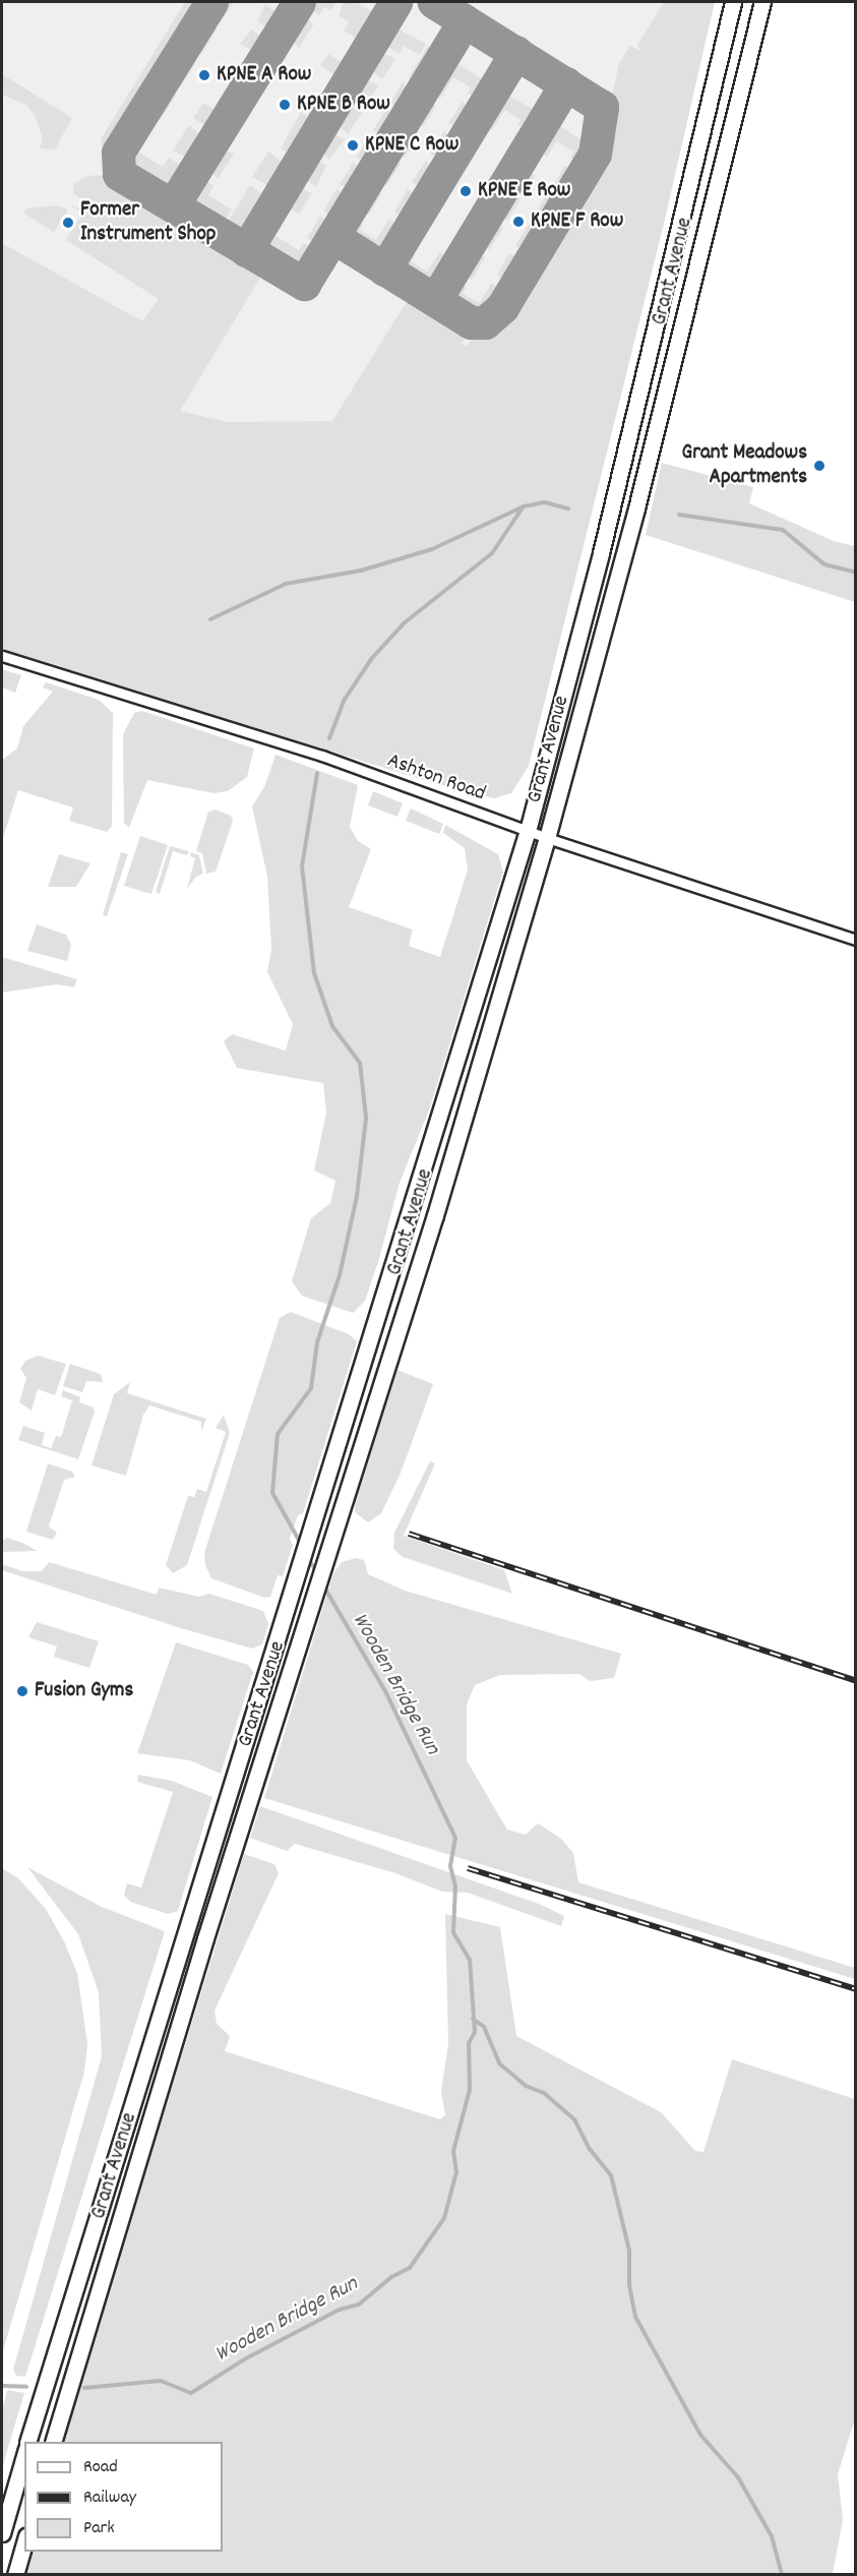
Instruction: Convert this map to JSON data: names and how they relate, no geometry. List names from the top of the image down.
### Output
{
  "streets": {
    "main road": ["Grant Avenue"],
    "street": ["Ashton Road"]
  },
  "crossings": [
    ["Grant Avenue", "Ashton Road"]
  ],
  "water": ["Wooden Bridge Run"],
  "places": [
    "KPNE A Row",
    "KPNE B Row",
    "KPNE C Row",
    "KPNE E Row",
    "KPNE F Row",
    "Former Instrument Shop",
    "Grant Meadows Apartments",
    "Fusion Gyms"
  ],
  "legend": ["Road", "Railway", "Park"]
}
